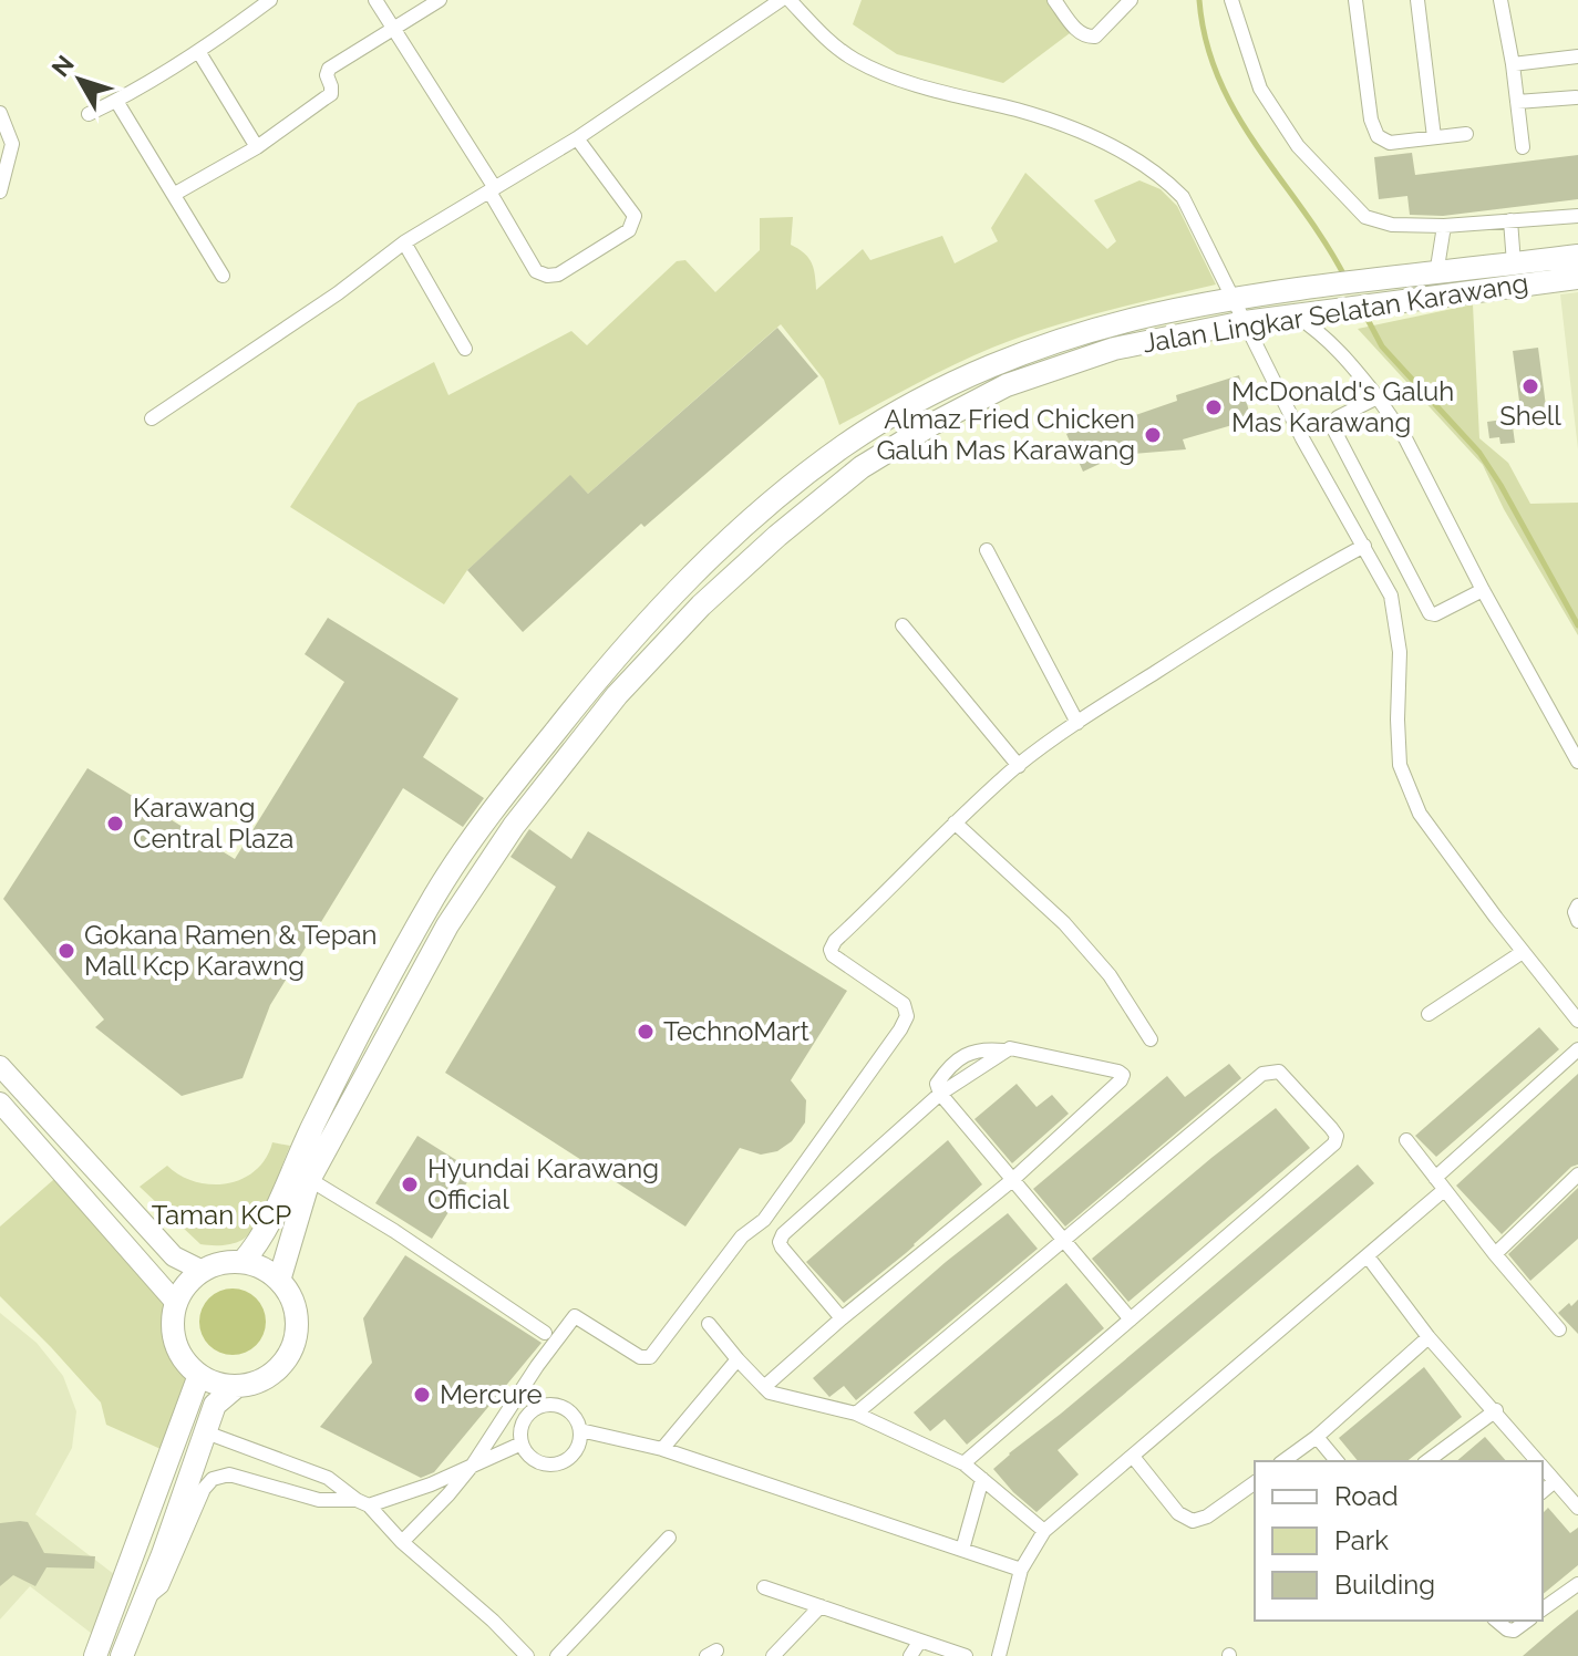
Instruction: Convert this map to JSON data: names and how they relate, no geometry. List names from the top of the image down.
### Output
{
  "streets": {
    "main road": ["Jalan Lingkar Selatan Karawang"]
  },
  "parks": ["Taman KCP"],
  "places": [
    "Shell",
    "McDonald's Galuh Mas Karawang",
    "Almaz Fried Chicken Galuh Mas Karawang",
    "Karawang Central Plaza",
    "Gokana Ramen & Tepan Mall Kcp Karawng",
    "TechnoMart",
    "Hyundai Karawang Official",
    "Mercure"
  ],
  "legend": ["Road", "Park", "Building"],
  "north": "top left"
}
